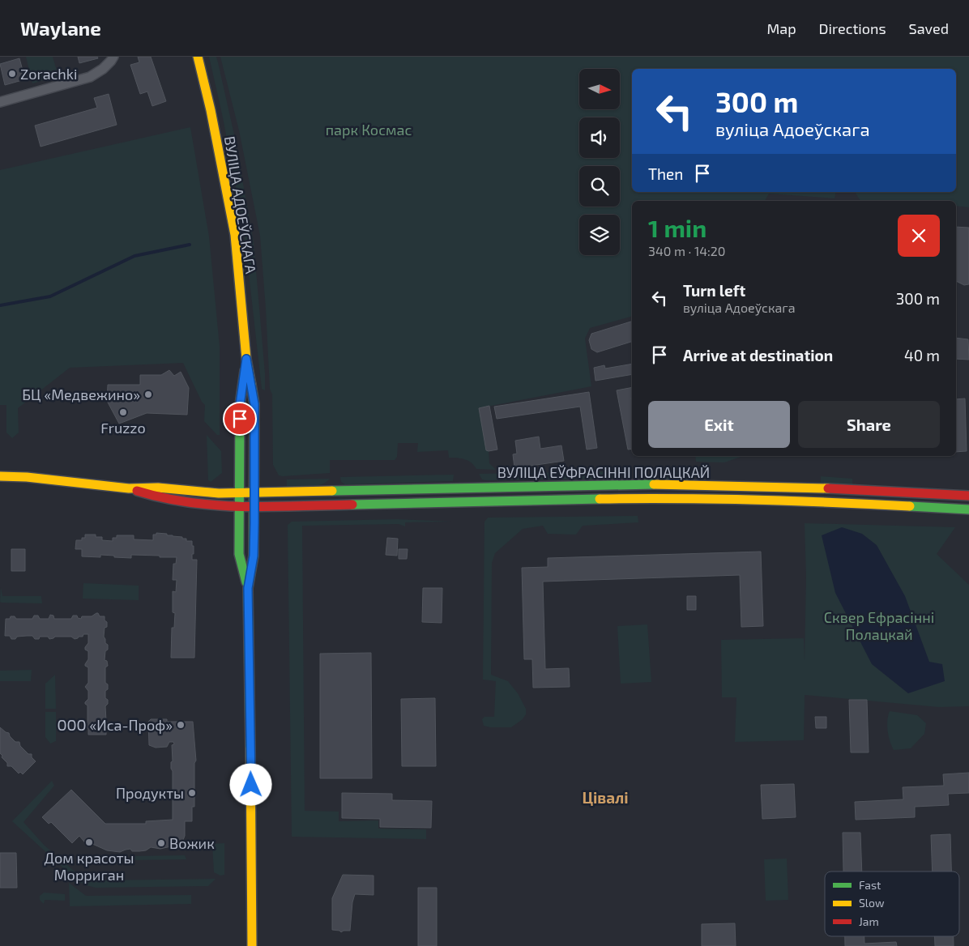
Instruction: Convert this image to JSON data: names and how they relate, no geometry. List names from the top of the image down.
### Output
{
  "streets": {
    "main road": ["ВУЛІЦА АДОЕЎСКАГА", "ВУЛІЦА ЕЎФРАСІННІ ПОЛАЦКАЙ"]
  },
  "crossings": [
    ["ВУЛІЦА АДОЕЎСКАГА", "ВУЛІЦА ЕЎФРАСІННІ ПОЛАЦКАЙ"]
  ],
  "districts": ["Цівалі"],
  "parks": ["парк Космас", "Сквер Ефрасінні Полацкай"],
  "places": [
    "Zorachki",
    "БЦ «Медвежино»",
    "Fruzzo",
    "ООО «Иса-Проф»",
    "Продукты",
    "Дом красоты Морриган",
    "Вожик"
  ],
  "legend": ["Fast", "Slow", "Jam"],
  "north": "right",
  "page": {
    "header": "Waylane",
    "nav": ["Map", "Directions", "Saved"],
    "turn": ["300 m", "вуліца Адоеўскага"],
    "then": "Then",
    "heading": ["1 min", "340 m · 14:20"],
    "list": [
      {
        "name": "Turn left",
        "note": "вуліца Адоеўскага",
        "value": "300 m"
      },
      {
        "name": "Arrive at destination",
        "value": "40 m"
      }
    ],
    "buttons": ["Exit", "Share"]
  }
}
